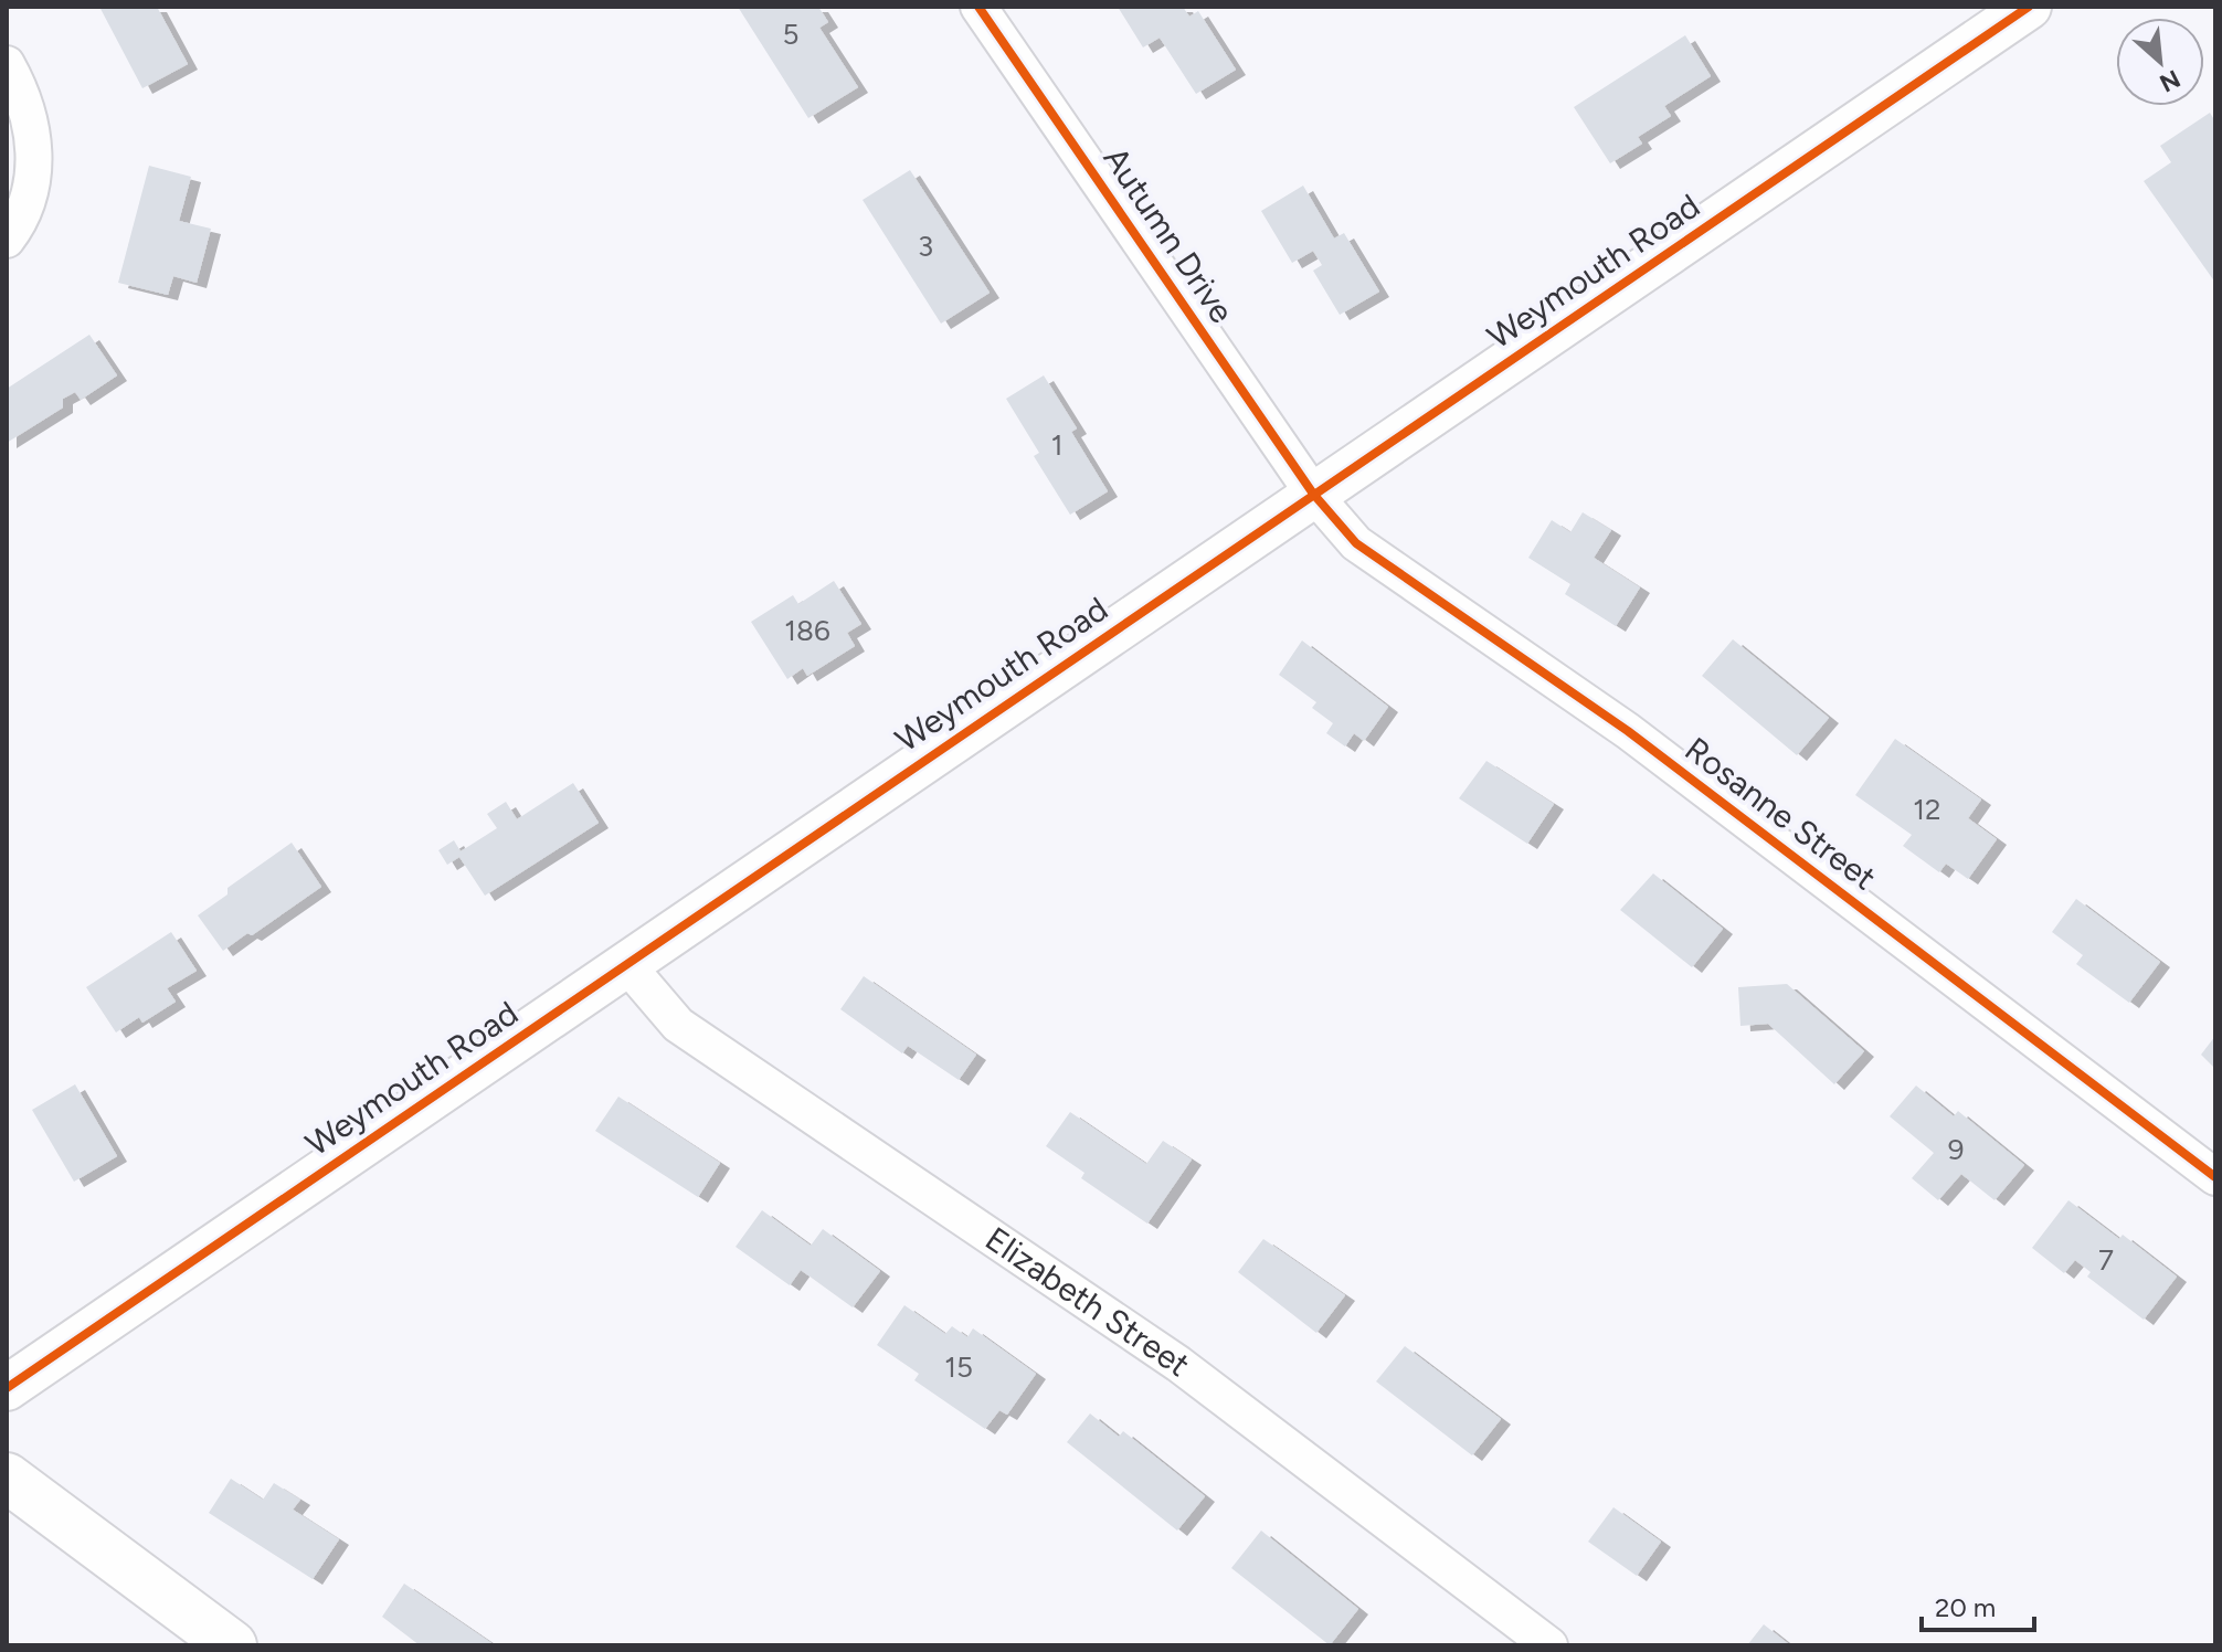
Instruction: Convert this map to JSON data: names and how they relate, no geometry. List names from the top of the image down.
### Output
{
  "streets": {
    "street": [
      "Autumn Drive",
      "Weymouth Road",
      "Rosanne Street",
      "Elizabeth Street"
    ]
  },
  "crossings": [
    ["Autumn Drive", "Weymouth Road"],
    ["Autumn Drive", "Rosanne Street"],
    ["Weymouth Road", "Rosanne Street"],
    ["Weymouth Road", "Elizabeth Street"]
  ],
  "house_numbers": [
    "5",
    "3",
    "1",
    "186",
    "12",
    "9",
    "7",
    "15"
  ],
  "scale_bar": "20 m",
  "north": "bottom right"
}
